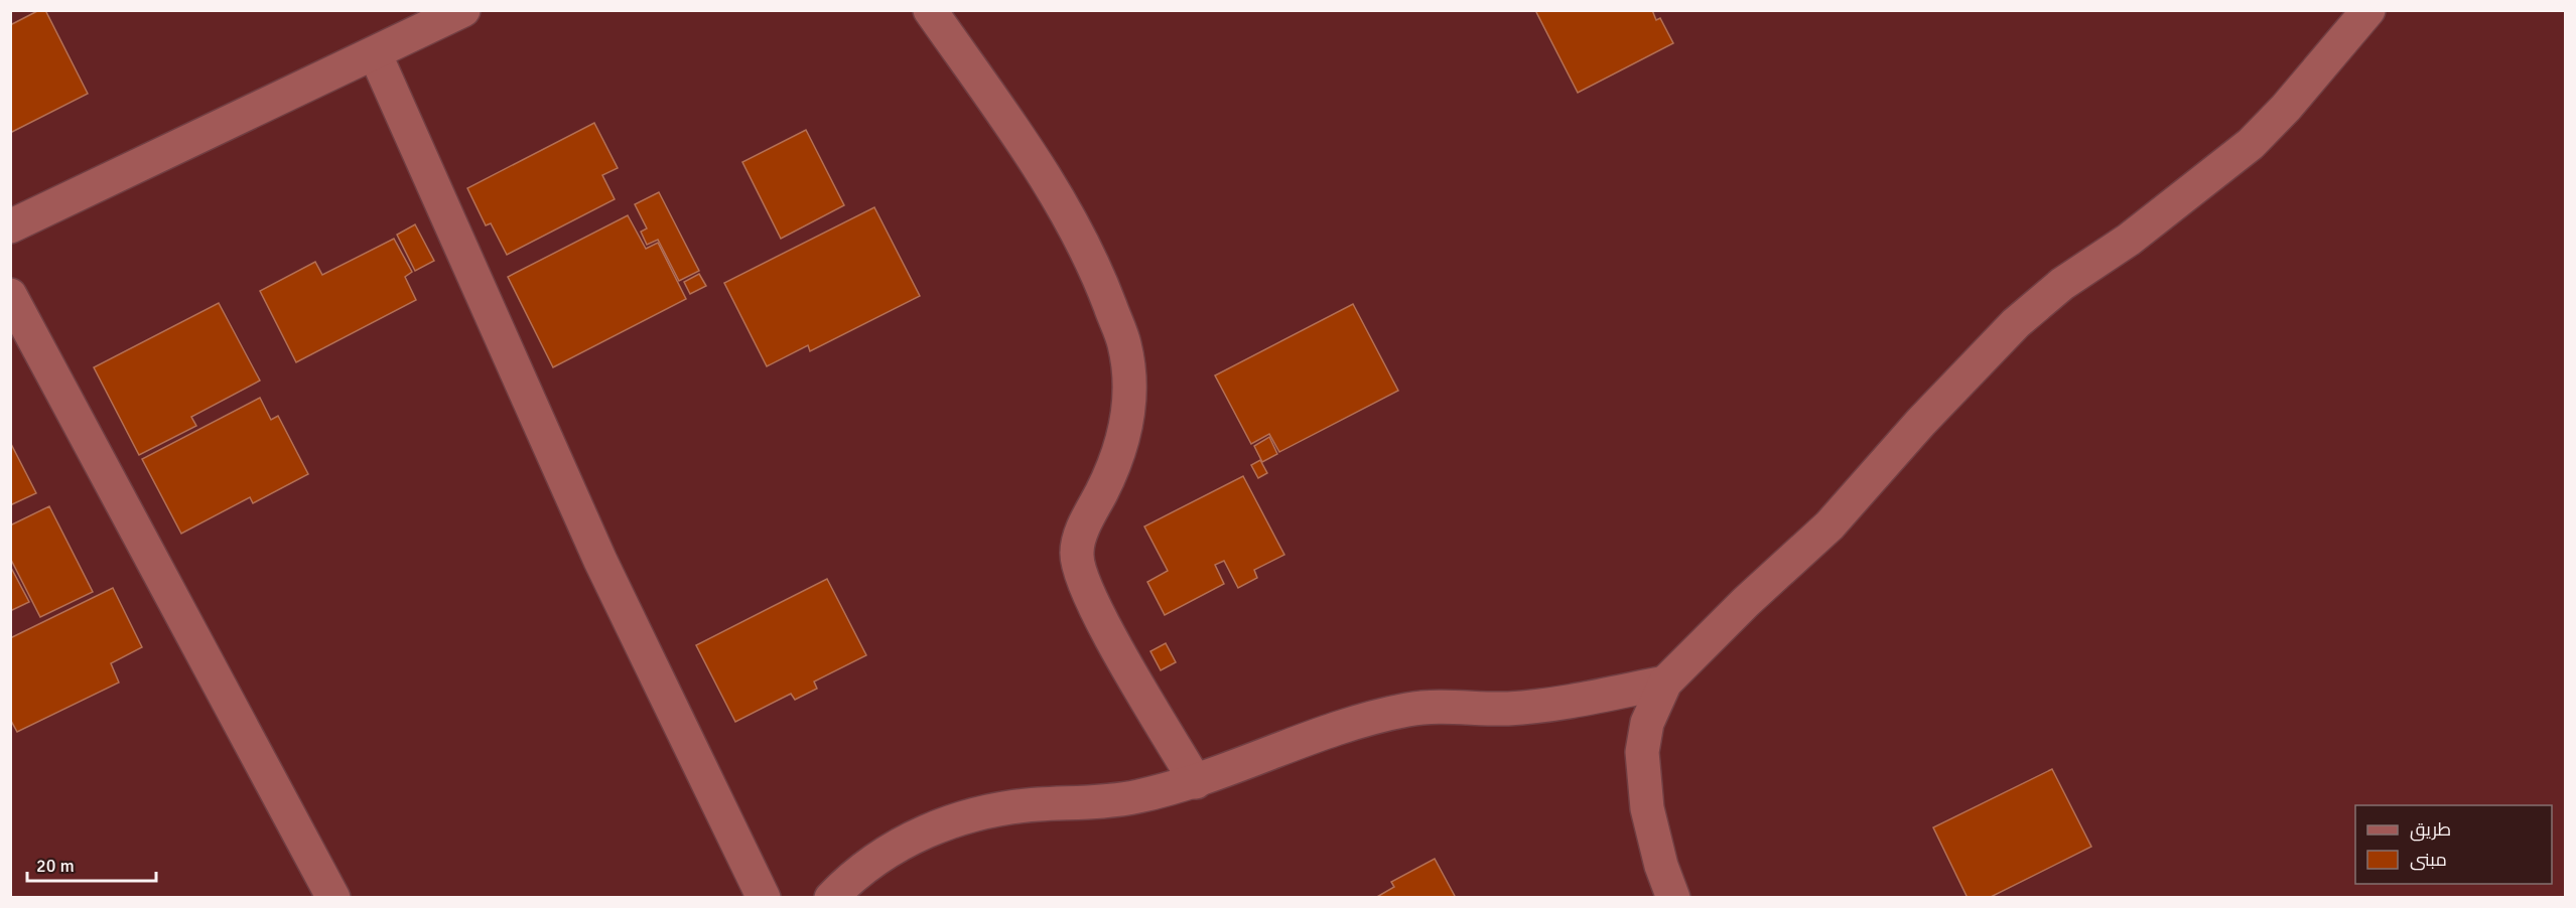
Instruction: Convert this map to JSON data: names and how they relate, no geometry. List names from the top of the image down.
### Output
{
  "legend": ["طريق", "مبنى"],
  "scale_bar": "20 m"
}
